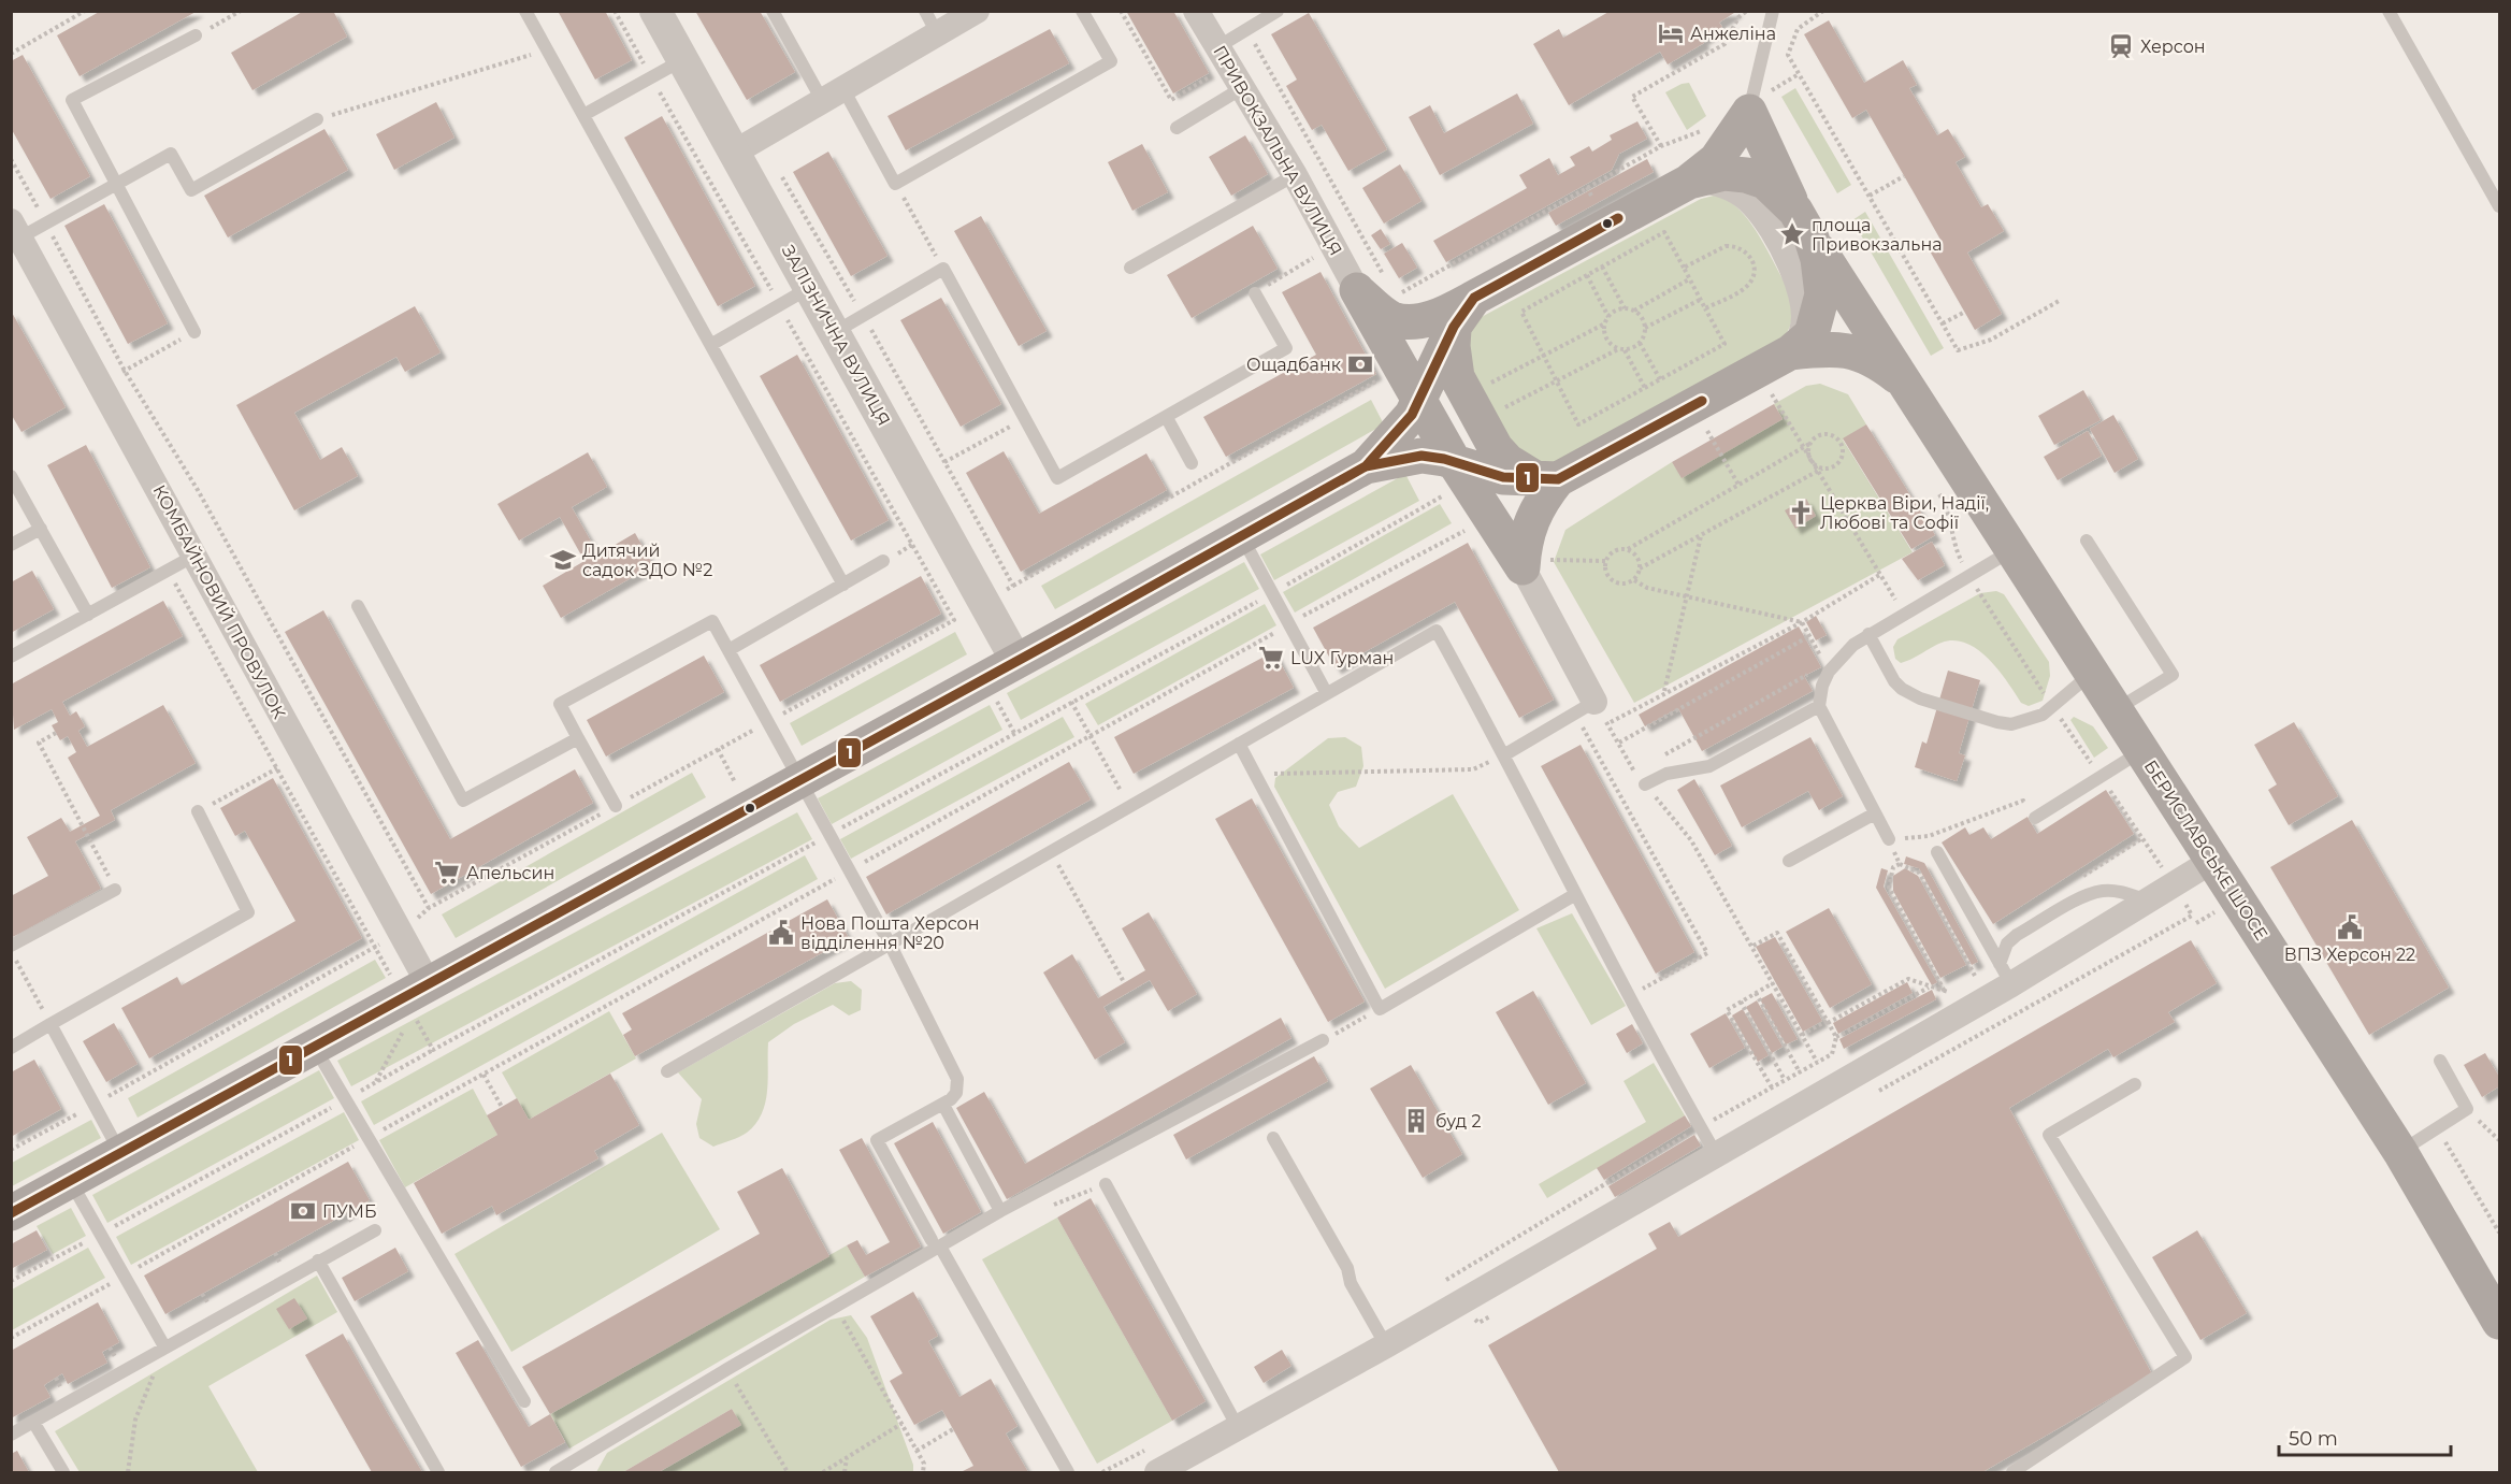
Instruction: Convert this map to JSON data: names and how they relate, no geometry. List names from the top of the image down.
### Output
{
  "streets": {
    "main road": ["БЕРИСЛАВСЬКЕ ШОСЕ"],
    "street": ["ПРИВОКЗАЛЬНА ВУЛИЦЯ", "ЗАЛІЗНИЧНА ВУЛИЦЯ", "КОМБАЙНОВИЙ ПРОВУЛОК"]
  },
  "places": {
    "hotel": ["Анжеліна"],
    "station": ["Херсон"],
    "place": ["площа Привокзальна"],
    "bank": ["Ощадбанк", "ПУМБ"],
    "church": ["Церква Віри, Надії, Любові та Софії"],
    "school or university": ["Дитячий садок ЗДО №2"],
    "supermarket": ["LUX Гурман", "Апельсин"],
    "public building": ["ВПЗ Херсон 22", "Нова Пошта Херсон відділення №20"],
    "building": ["буд 2"]
  },
  "lines": ["transit line 1"],
  "scale_bar": "50 m"
}
